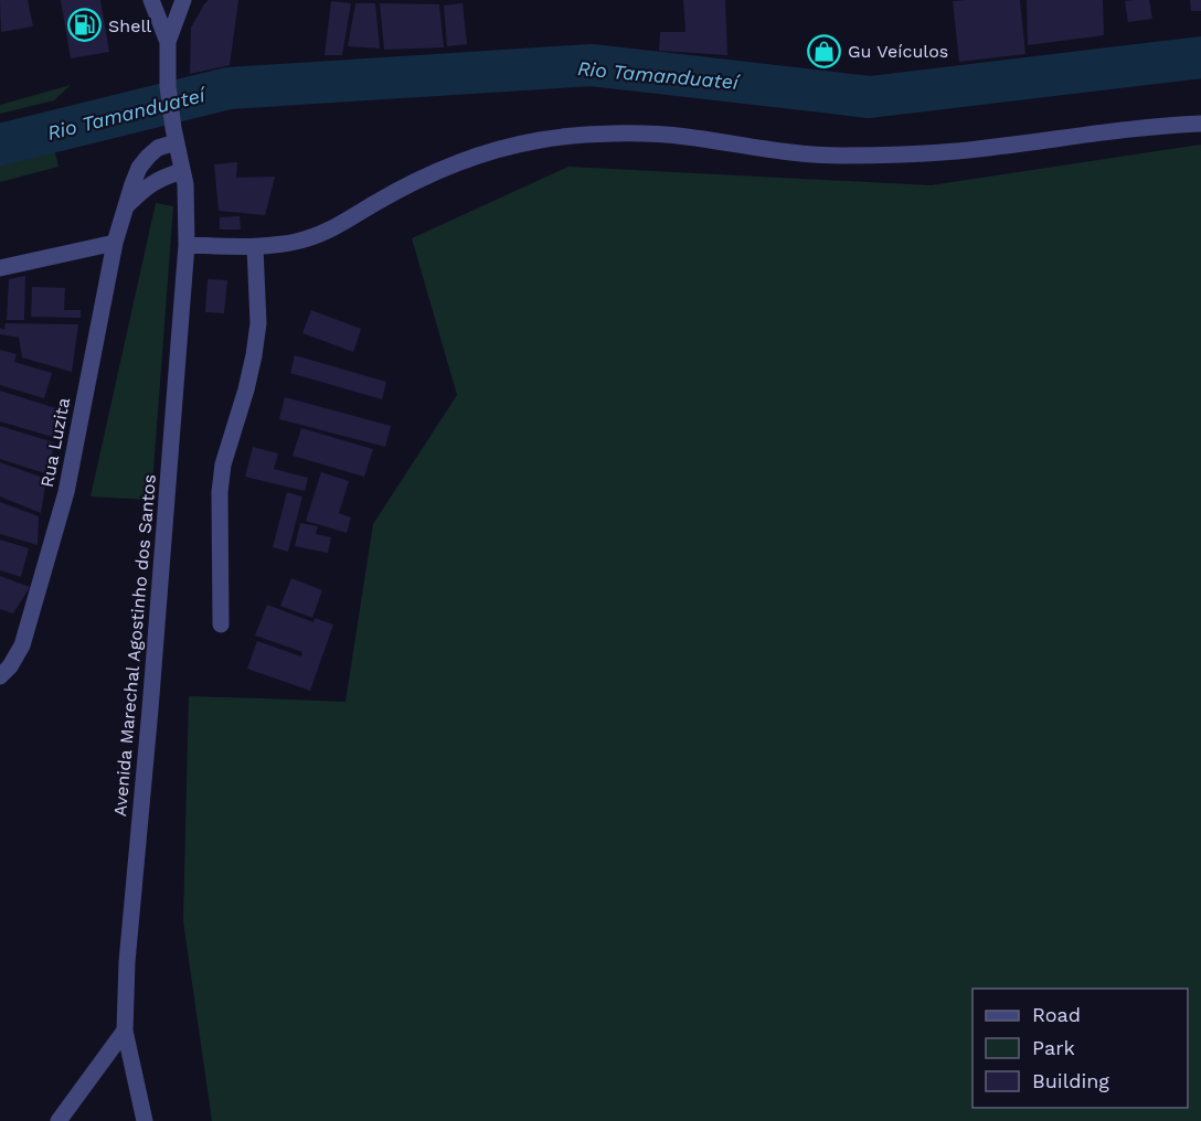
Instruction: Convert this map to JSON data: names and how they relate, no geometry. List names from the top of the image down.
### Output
{
  "streets": {
    "street": ["Rua Luzita", "Avenida Marechal Agostinho dos Santos"]
  },
  "crossings": [
    ["Rua Luzita", "Avenida Marechal Agostinho dos Santos"]
  ],
  "water": ["Rio Tamanduateí"],
  "places": {
    "fuel station": ["Shell"],
    "shop": ["Gu Veículos"]
  },
  "legend": ["Road", "Park", "Building"]
}
